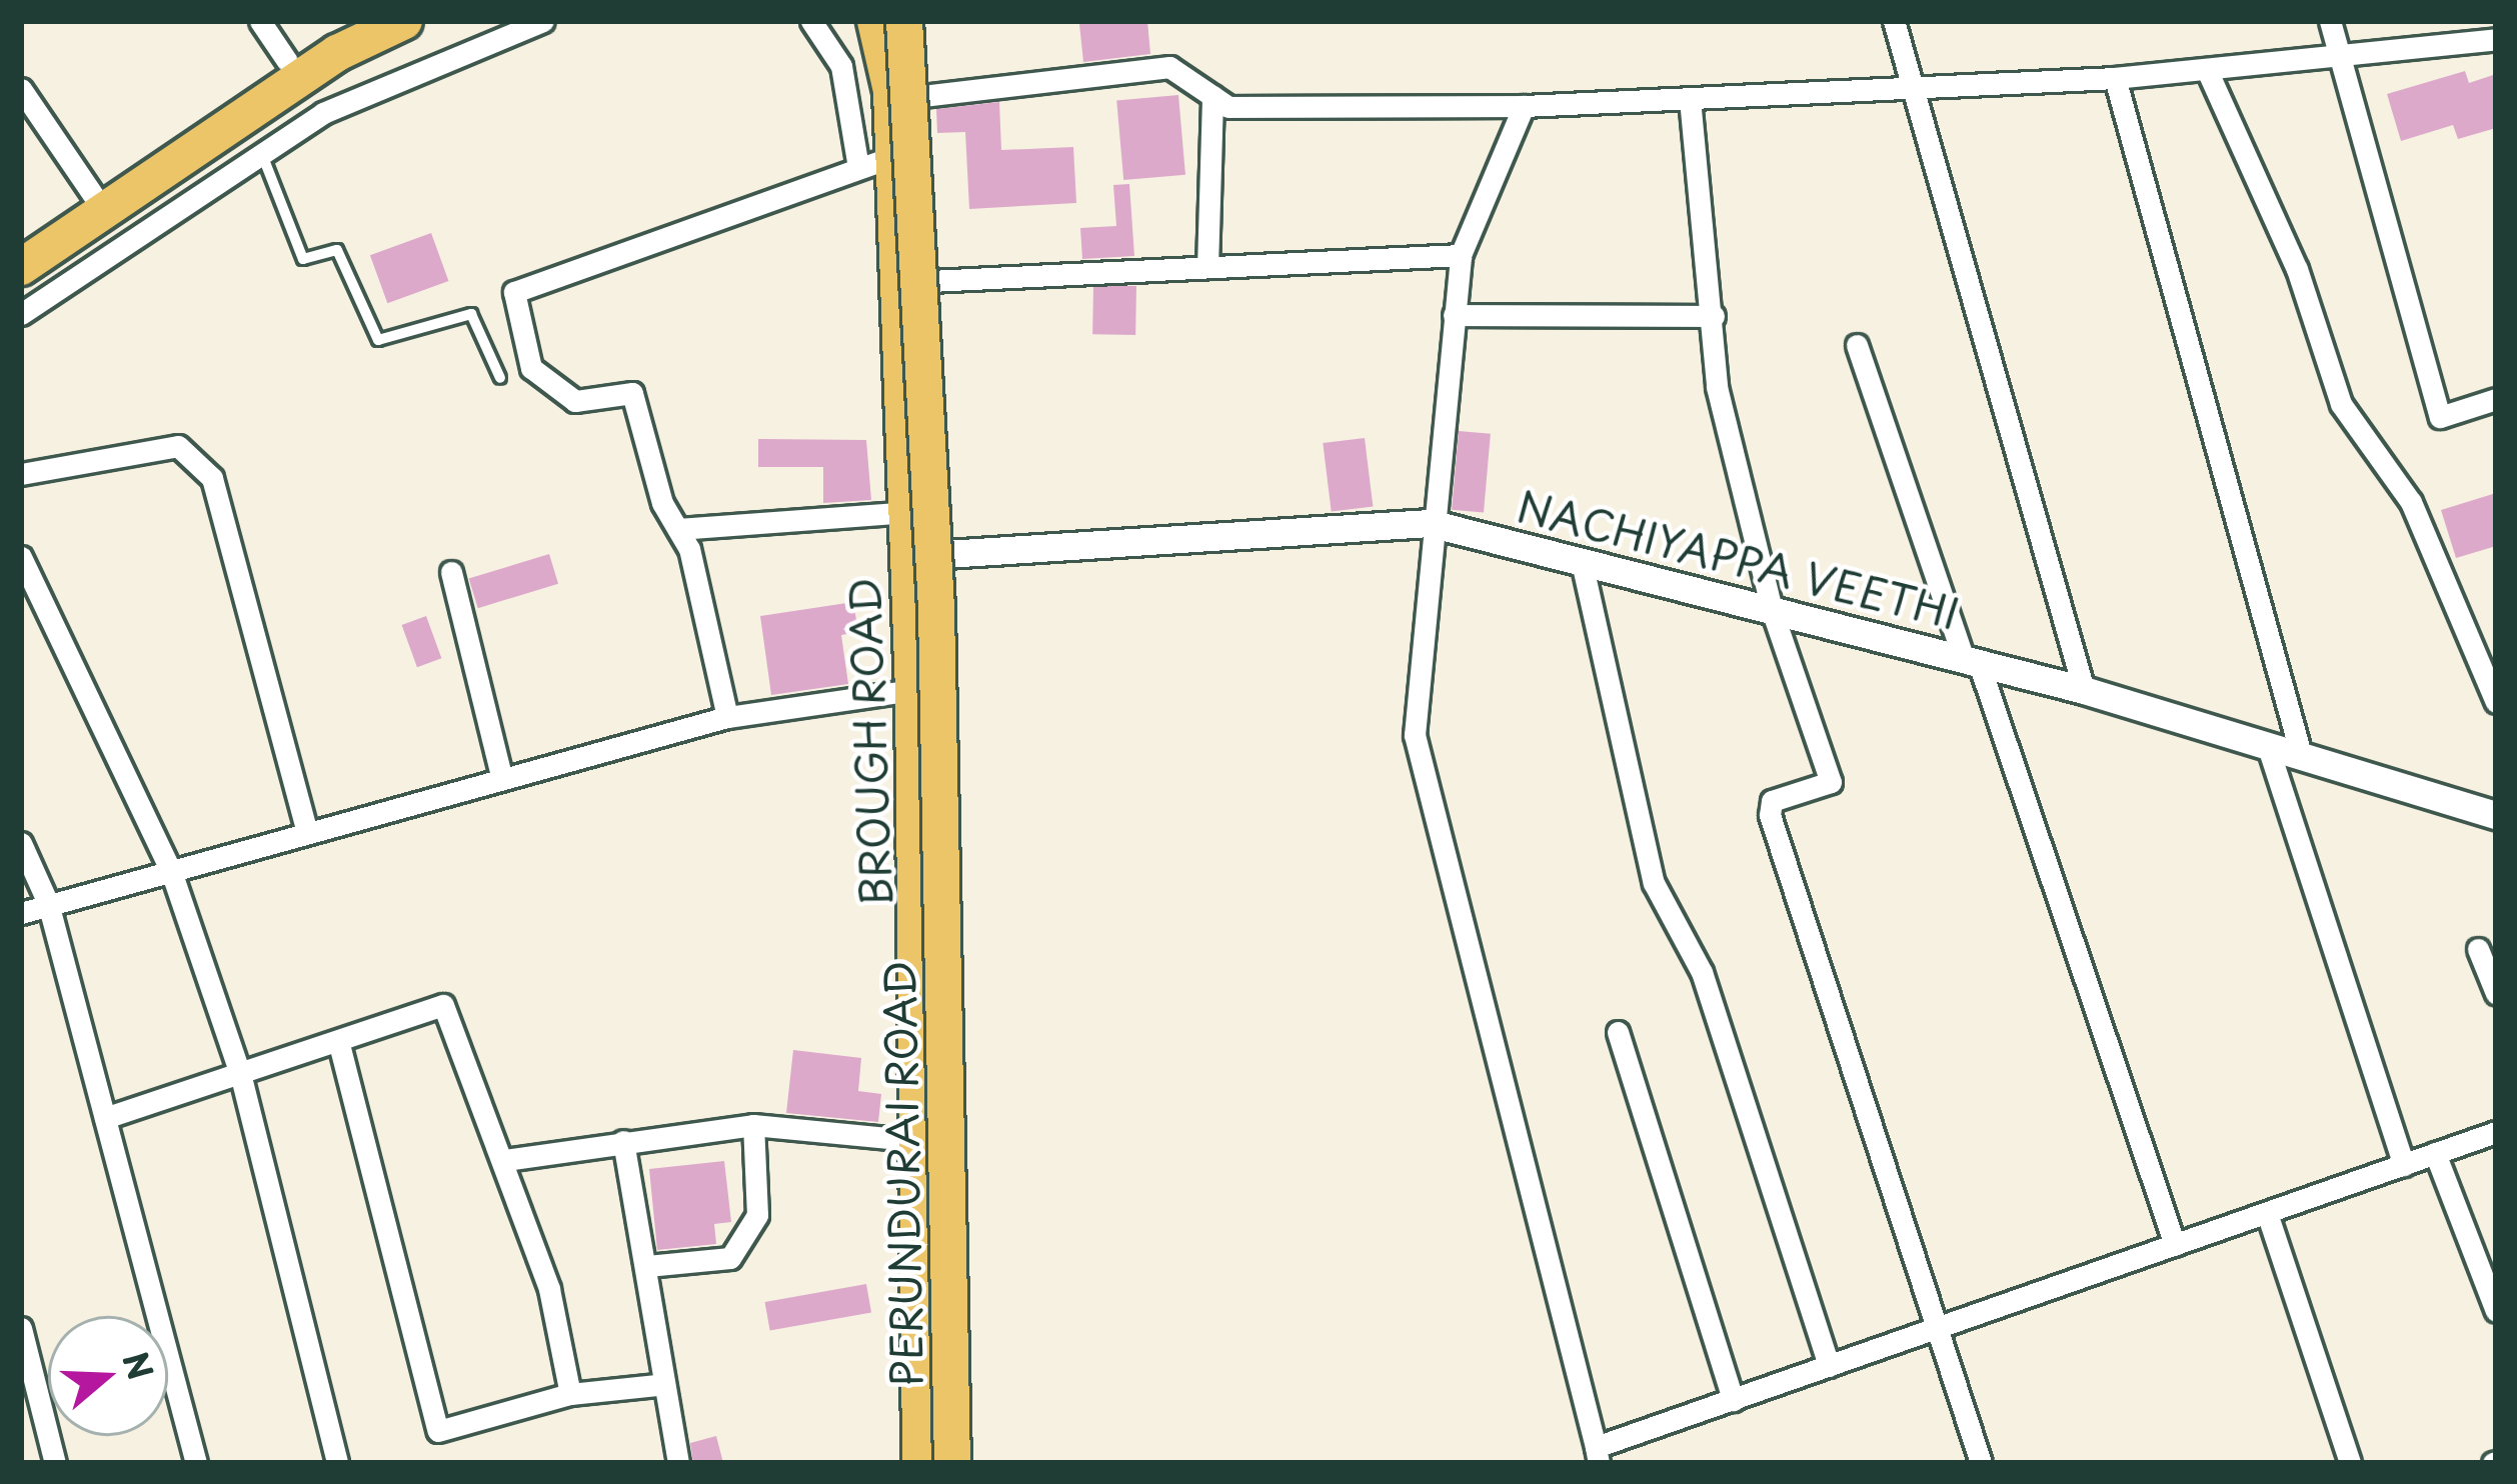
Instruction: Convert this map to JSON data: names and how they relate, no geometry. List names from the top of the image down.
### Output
{
  "streets": {
    "main road": ["BROUGH ROAD", "PERUNDURAI ROAD"],
    "street": ["NACHIYAPPA VEETHI"]
  },
  "crossings": [
    ["NACHIYAPPA VEETHI", "BROUGH ROAD"]
  ],
  "north": "right"
}
